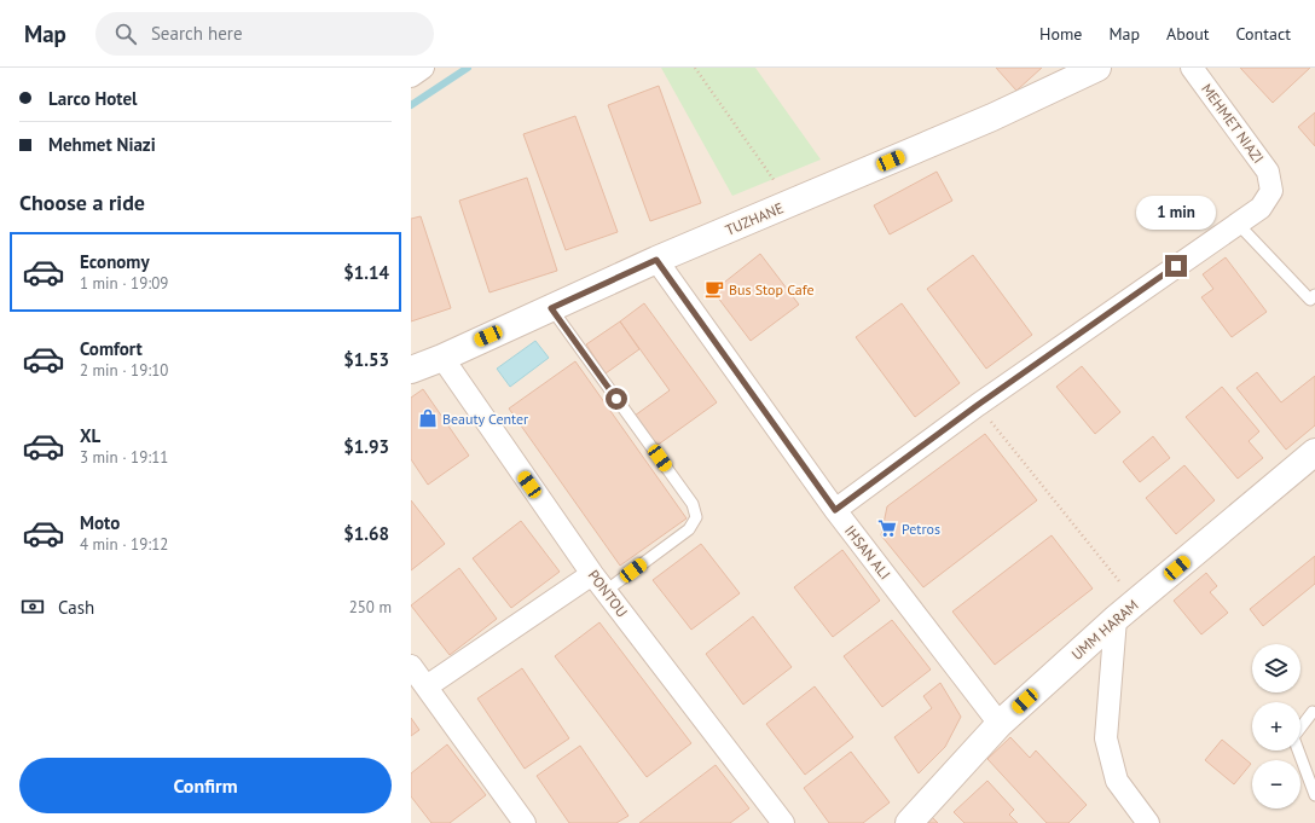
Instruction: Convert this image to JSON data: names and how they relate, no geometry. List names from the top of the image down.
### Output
{
  "streets": {
    "street": [
      "MEHMET NIAZI",
      "TUZHANE",
      "IHSAN ALI",
      "PONTOU",
      "UMM HARAM"
    ]
  },
  "crossings": [
    ["MEHMET NIAZI", "IHSAN ALI"],
    ["TUZHANE", "IHSAN ALI"],
    ["TUZHANE", "PONTOU"],
    ["IHSAN ALI", "UMM HARAM"]
  ],
  "places": {
    "cafe": ["Bus Stop Cafe"],
    "shop": ["Beauty Center"],
    "supermarket": ["Petros"]
  },
  "page": {
    "header": "Map",
    "search": "Search here",
    "nav": [
      "Home",
      "Map",
      "About",
      "Contact"
    ],
    "banner": ["Larco Hotel", "Mehmet Niazi"],
    "heading": "Choose a ride",
    "bubble": "1 min",
    "list": [
      {
        "name": "Economy",
        "note": "1 min · 19:09",
        "value": "$1.14"
      },
      {
        "name": "Comfort",
        "note": "2 min · 19:10",
        "value": "$1.53"
      },
      {
        "name": "XL",
        "note": "3 min · 19:11",
        "value": "$1.93"
      },
      {
        "name": "Moto",
        "note": "4 min · 19:12",
        "value": "$1.68"
      }
    ],
    "pay": ["Cash", "250 m"],
    "map_buttons": ["+", "−"],
    "buttons": "Confirm"
  }
}
